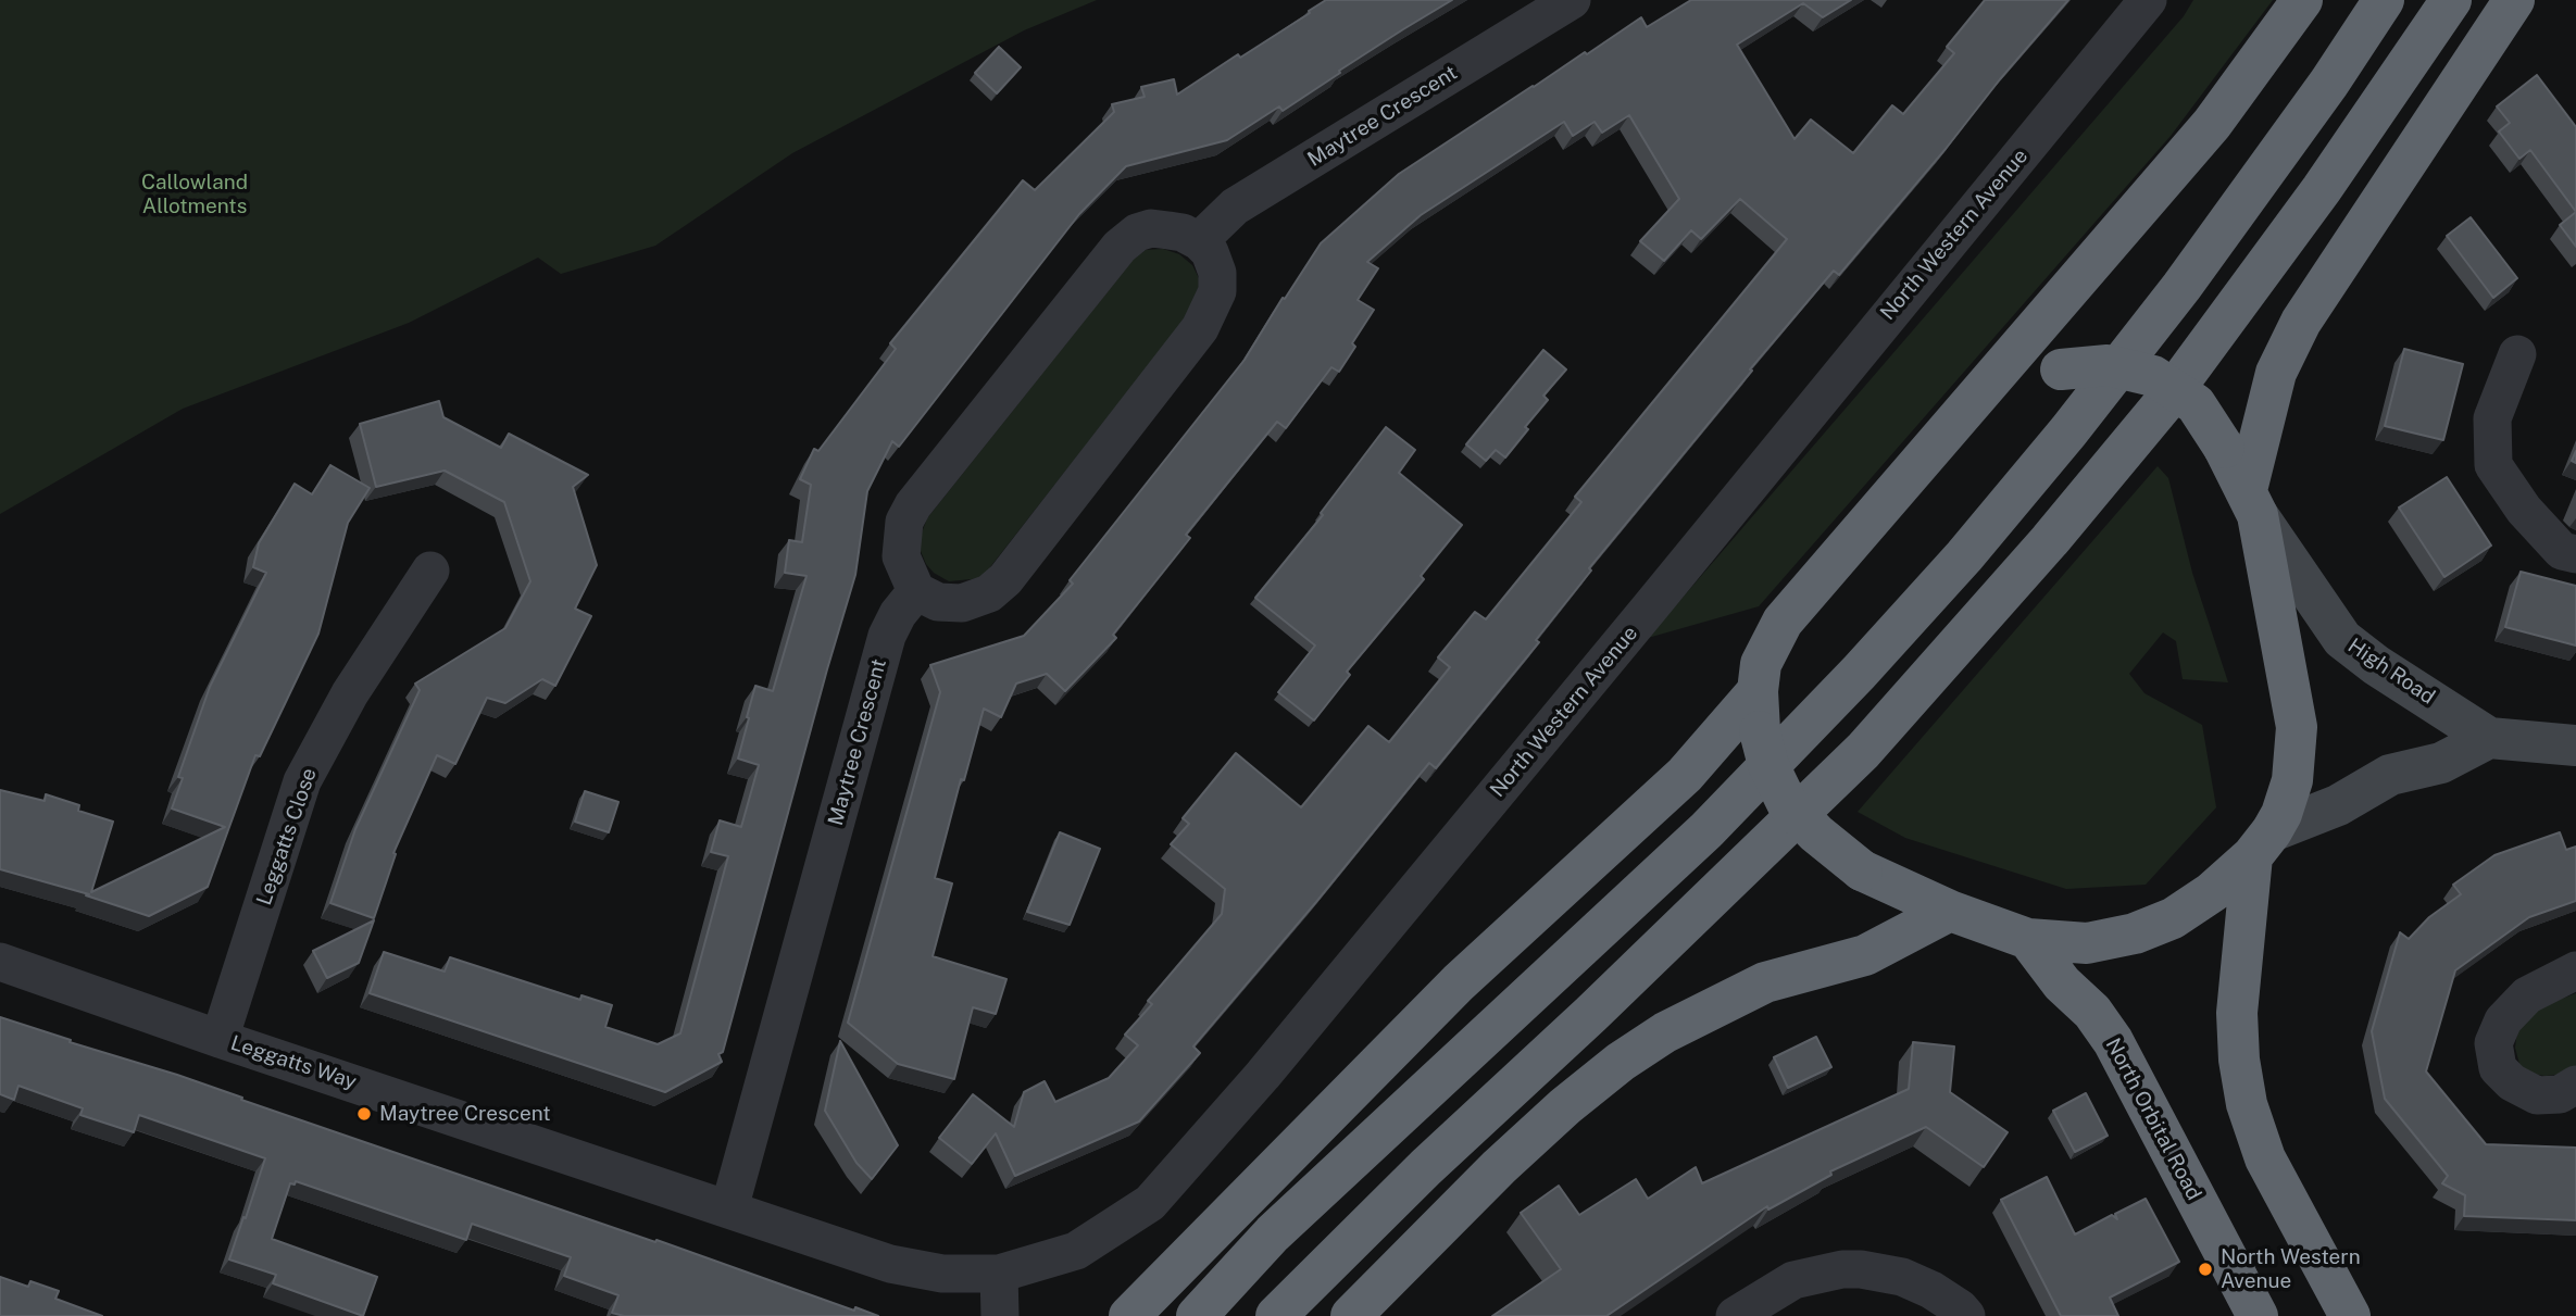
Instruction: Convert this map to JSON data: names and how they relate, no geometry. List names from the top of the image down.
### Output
{
  "streets": {
    "highway": ["North Orbital Road"],
    "street": [
      "Maytree Crescent",
      "North Western Avenue",
      "High Road",
      "Leggatts Close",
      "Leggatts Way"
    ]
  },
  "crossings": [
    ["Maytree Crescent", "Leggatts Way"],
    ["North Western Avenue", "Leggatts Way"],
    ["Leggatts Close", "Leggatts Way"]
  ],
  "parks": ["Callowland Allotments"],
  "places": ["Maytree Crescent", "North Western Avenue"]
}
